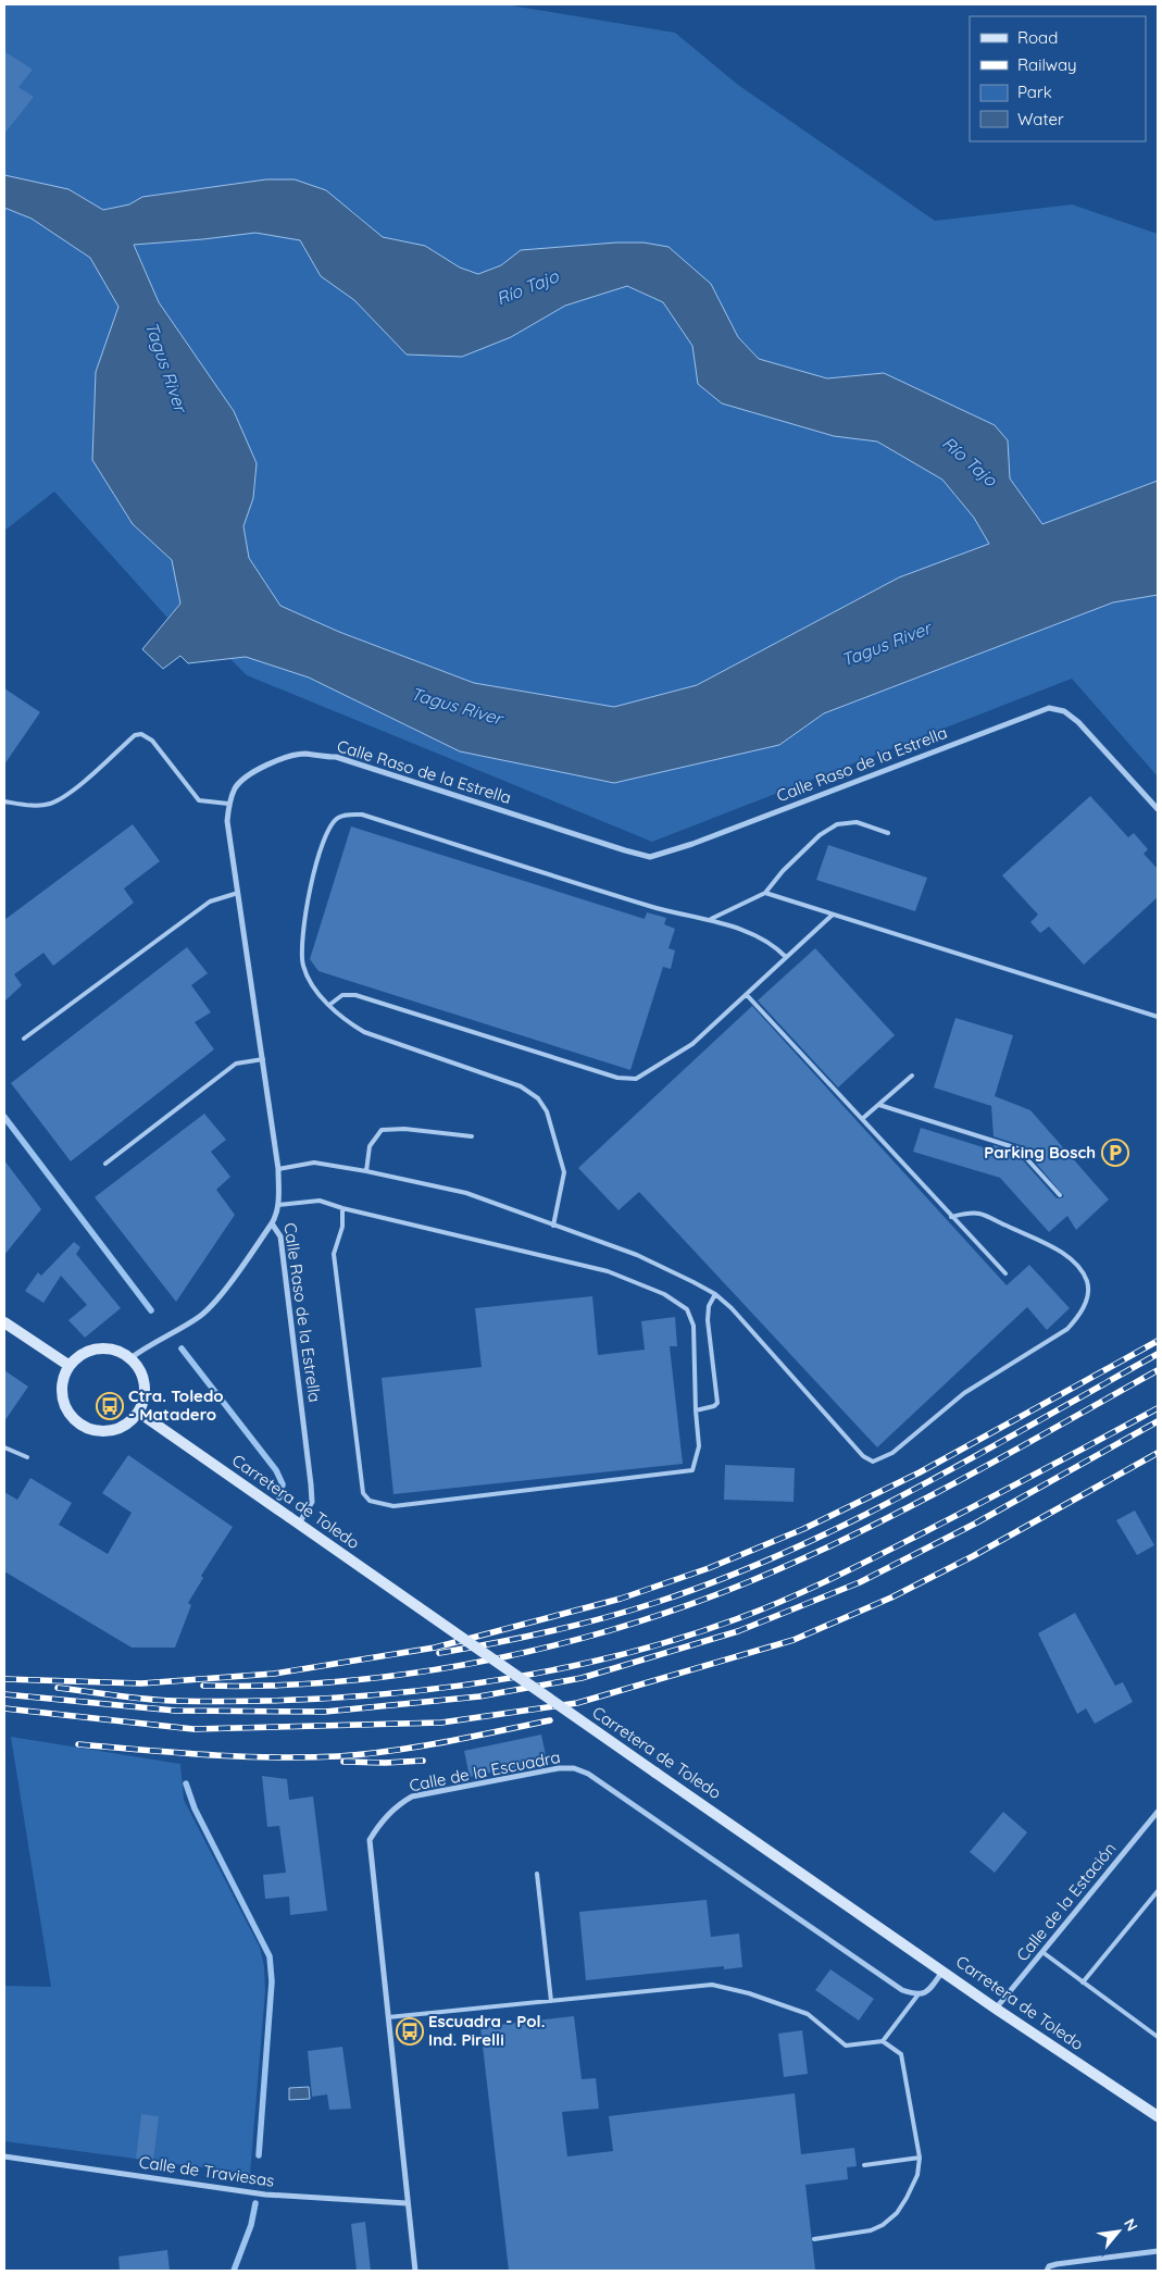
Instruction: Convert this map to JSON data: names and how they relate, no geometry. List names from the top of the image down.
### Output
{
  "streets": {
    "street": [
      "Calle Raso de la Estrella",
      "Carretera de Toledo",
      "Calle de la Escuadra",
      "Calle de la Estación",
      "Calle de Traviesas"
    ]
  },
  "crossings": [
    ["Calle Raso de la Estrella", "Carretera de Toledo"],
    ["Carretera de Toledo", "Calle de la Estación"],
    ["Calle de la Escuadra", "Calle de Traviesas"]
  ],
  "water": ["Río Tajo", "Tagus River"],
  "places": {
    "parking": ["Parking Bosch"],
    "bus stop": ["Ctra. Toledo - Matadero", "Escuadra - Pol. Ind. Pirelli"]
  },
  "legend": [
    "Road",
    "Railway",
    "Park",
    "Water"
  ],
  "north": "top right"
}
